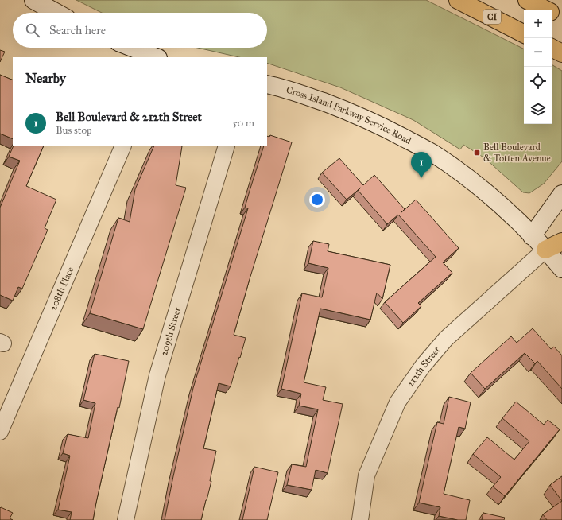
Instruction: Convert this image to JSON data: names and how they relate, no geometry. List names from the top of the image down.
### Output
{
  "streets": {
    "highway": ["CI"],
    "street": [
      "Cross Island Parkway Service Road",
      "208th Place",
      "209th Street",
      "212th Street"
    ]
  },
  "crossings": [
    ["Cross Island Parkway Service Road", "212th Street"]
  ],
  "places": {
    "transit": ["Bell Boulevard & Totten Avenue"]
  },
  "page": {
    "map_buttons": ["+", "−"],
    "search": "Search here",
    "heading": "Nearby",
    "list": [
      {
        "mark": "1",
        "name": "Bell Boulevard & 212th Street",
        "note": "Bus stop",
        "value": "50 m"
      }
    ],
    "pins": "1"
  }
}
